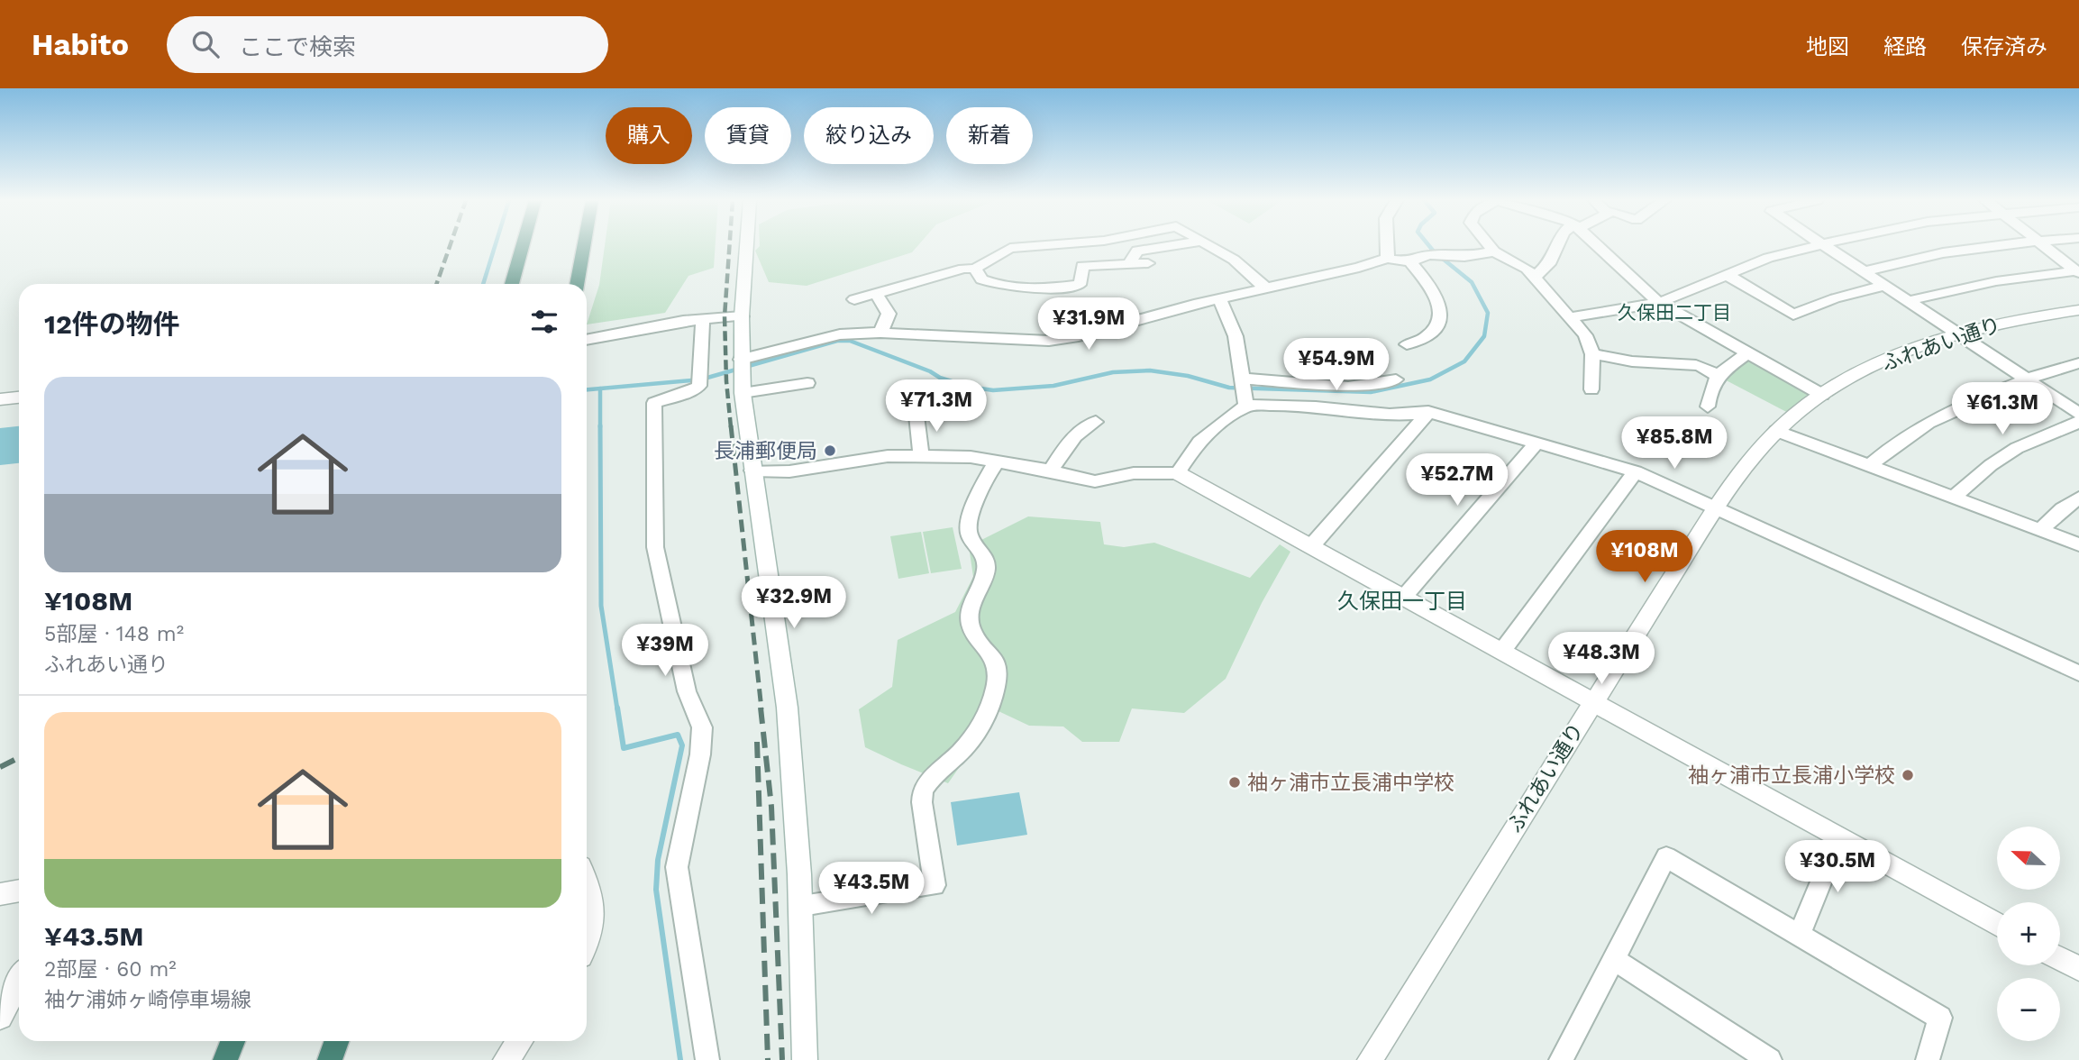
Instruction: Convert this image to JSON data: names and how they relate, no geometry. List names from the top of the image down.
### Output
{
  "streets": {
    "street": ["ふれあい通り"]
  },
  "districts": ["久保田二丁目", "久保田一丁目"],
  "places": ["長浦郵便局", "袖ヶ浦市立長浦小学校", "袖ヶ浦市立長浦中学校"],
  "north": "left",
  "page": {
    "header": "Habito",
    "search": "ここで検索",
    "nav": ["地図", "経路", "保存済み"],
    "chip": [
      "購入",
      "賃貸",
      "絞り込み",
      "新着"
    ],
    "heading": "12件の物件",
    "price": [
      "¥31.9M",
      "¥54.9M",
      "¥71.3M",
      "¥61.3M",
      "¥85.8M",
      "¥52.7M",
      "¥108M",
      "¥32.9M",
      "¥39M",
      "¥48.3M",
      "¥30.5M",
      "¥43.5M"
    ],
    "list": [
      {
        "name": "¥108M",
        "note": "5部屋 · 148 m² · ふれあい通り"
      },
      {
        "name": "¥43.5M",
        "note": "2部屋 · 60 m² · 袖ケ浦姉ヶ崎停車場線"
      }
    ],
    "map_buttons": ["+", "−"]
  }
}
